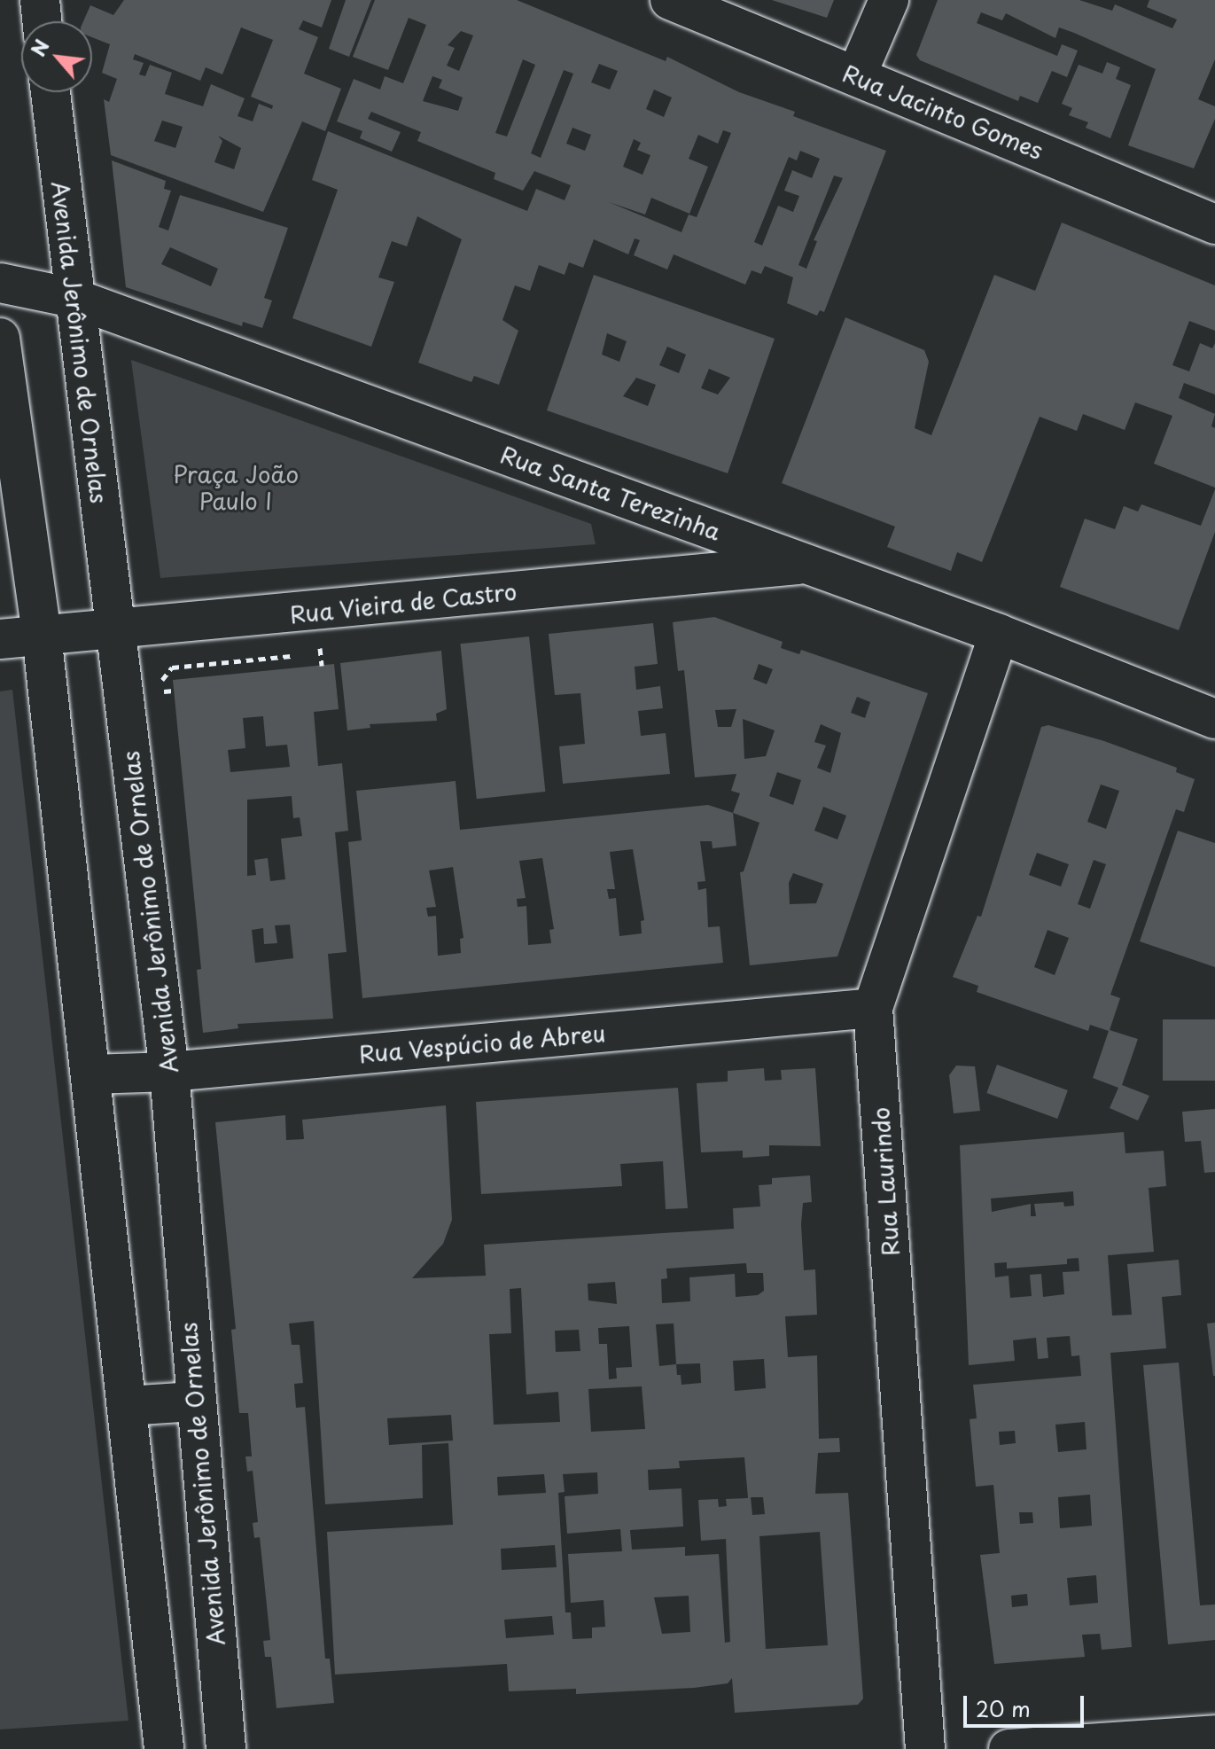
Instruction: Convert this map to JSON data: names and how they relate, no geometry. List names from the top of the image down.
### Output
{
  "streets": {
    "street": [
      "Rua Jacinto Gomes",
      "Avenida Jerônimo de Ornelas",
      "Rua Santa Terezinha",
      "Rua Vieira de Castro",
      "Rua Vespúcio de Abreu",
      "Rua Laurindo"
    ]
  },
  "crossings": [
    ["Avenida Jerônimo de Ornelas", "Rua Santa Terezinha"],
    ["Avenida Jerônimo de Ornelas", "Rua Vieira de Castro"],
    ["Avenida Jerônimo de Ornelas", "Rua Vespúcio de Abreu"],
    ["Rua Santa Terezinha", "Rua Vieira de Castro"],
    ["Rua Santa Terezinha", "Rua Laurindo"],
    ["Rua Vespúcio de Abreu", "Rua Laurindo"]
  ],
  "parks": ["Praça João Paulo I"],
  "scale_bar": "20 m",
  "north": "top left"
}
